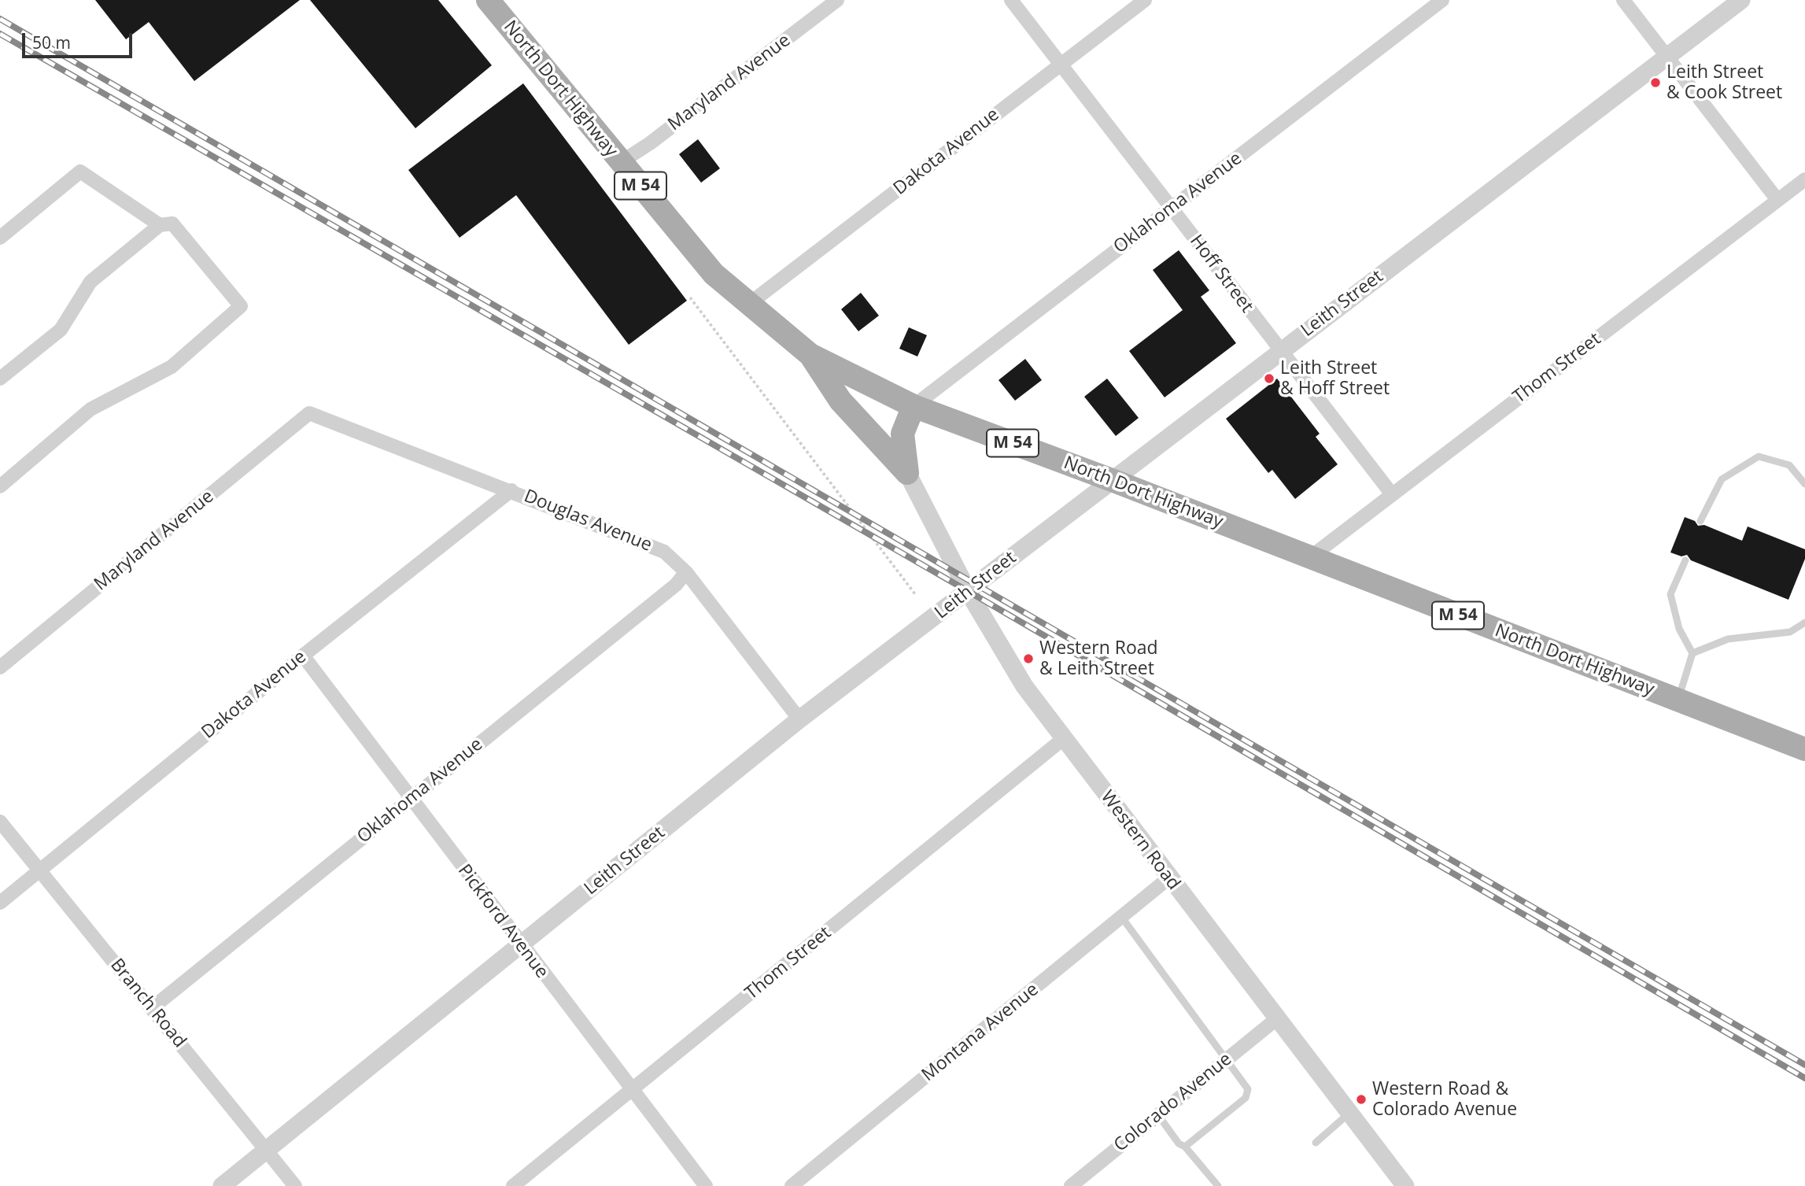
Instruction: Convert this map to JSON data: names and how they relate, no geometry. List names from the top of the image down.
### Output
{
  "streets": {
    "main road": ["North Dort Highway", "M 54"],
    "street": [
      "Maryland Avenue",
      "Dakota Avenue",
      "Oklahoma Avenue",
      "Hoff Street",
      "Leith Street",
      "Thom Street",
      "Douglas Avenue",
      "Western Road",
      "Pickford Avenue",
      "Branch Road",
      "Montana Avenue",
      "Colorado Avenue"
    ]
  },
  "crossings": [
    ["Maryland Avenue", "North Dort Highway"],
    ["Maryland Avenue", "Douglas Avenue"],
    ["North Dort Highway", "Dakota Avenue"],
    ["North Dort Highway", "Oklahoma Avenue"],
    ["North Dort Highway", "Leith Street"],
    ["North Dort Highway", "Thom Street"],
    ["Dakota Avenue", "Hoff Street"],
    ["Dakota Avenue", "Douglas Avenue"],
    ["Dakota Avenue", "Pickford Avenue"],
    ["Dakota Avenue", "Branch Road"],
    ["Oklahoma Avenue", "Hoff Street"],
    ["Oklahoma Avenue", "Douglas Avenue"],
    ["Oklahoma Avenue", "Pickford Avenue"],
    ["Oklahoma Avenue", "Branch Road"],
    ["Hoff Street", "Leith Street"],
    ["Hoff Street", "Thom Street"],
    ["Leith Street", "Douglas Avenue"],
    ["Leith Street", "Western Road"],
    ["Leith Street", "Pickford Avenue"],
    ["Leith Street", "Branch Road"],
    ["Thom Street", "Western Road"],
    ["Thom Street", "Pickford Avenue"],
    ["Western Road", "Montana Avenue"],
    ["Western Road", "Colorado Avenue"]
  ],
  "places": [
    "Leith Street & Cook Street",
    "Leith Street & Hoff Street",
    "Western Road & Leith Street",
    "Western Road & Colorado Avenue"
  ],
  "scale_bar": "50 m"
}
